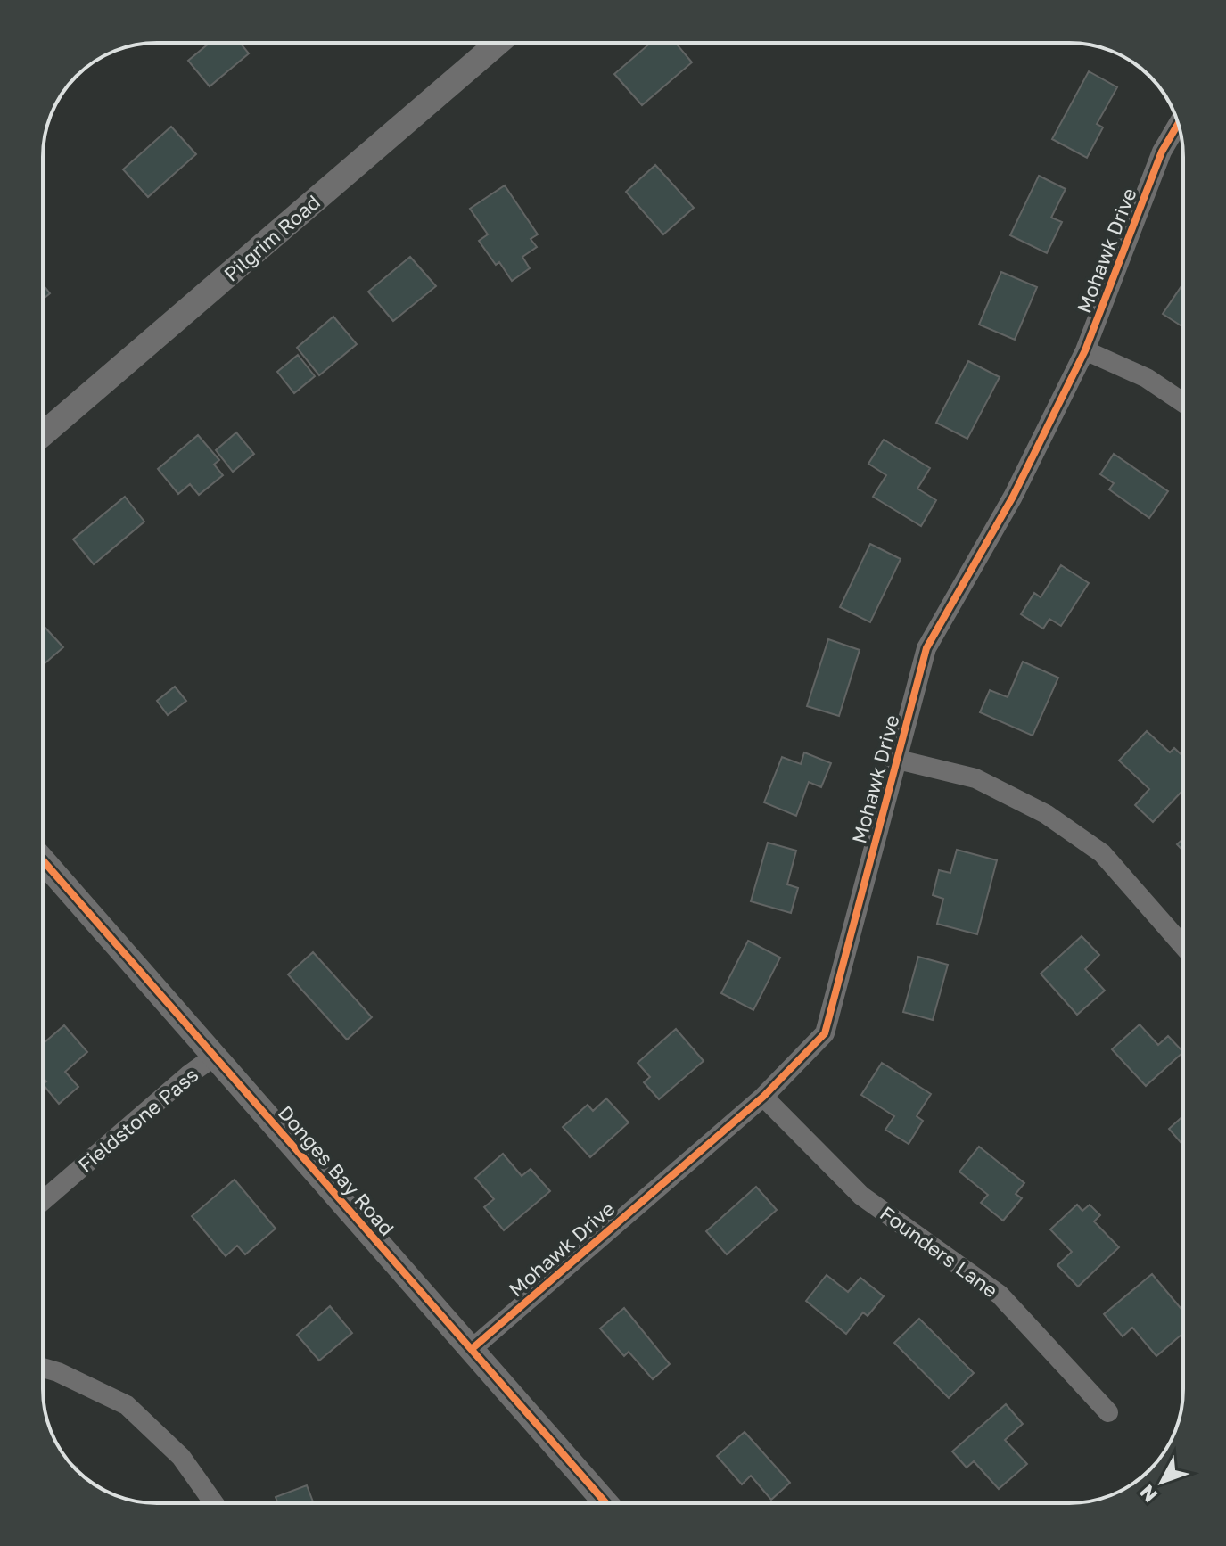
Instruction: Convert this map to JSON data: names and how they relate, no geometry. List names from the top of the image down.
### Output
{
  "streets": {
    "street": [
      "Pilgrim Road",
      "Mohawk Drive",
      "Fieldstone Pass",
      "Donges Bay Road",
      "Founders Lane"
    ]
  },
  "crossings": [
    ["Mohawk Drive", "Donges Bay Road"],
    ["Mohawk Drive", "Founders Lane"],
    ["Fieldstone Pass", "Donges Bay Road"]
  ],
  "north": "bottom left"
}
